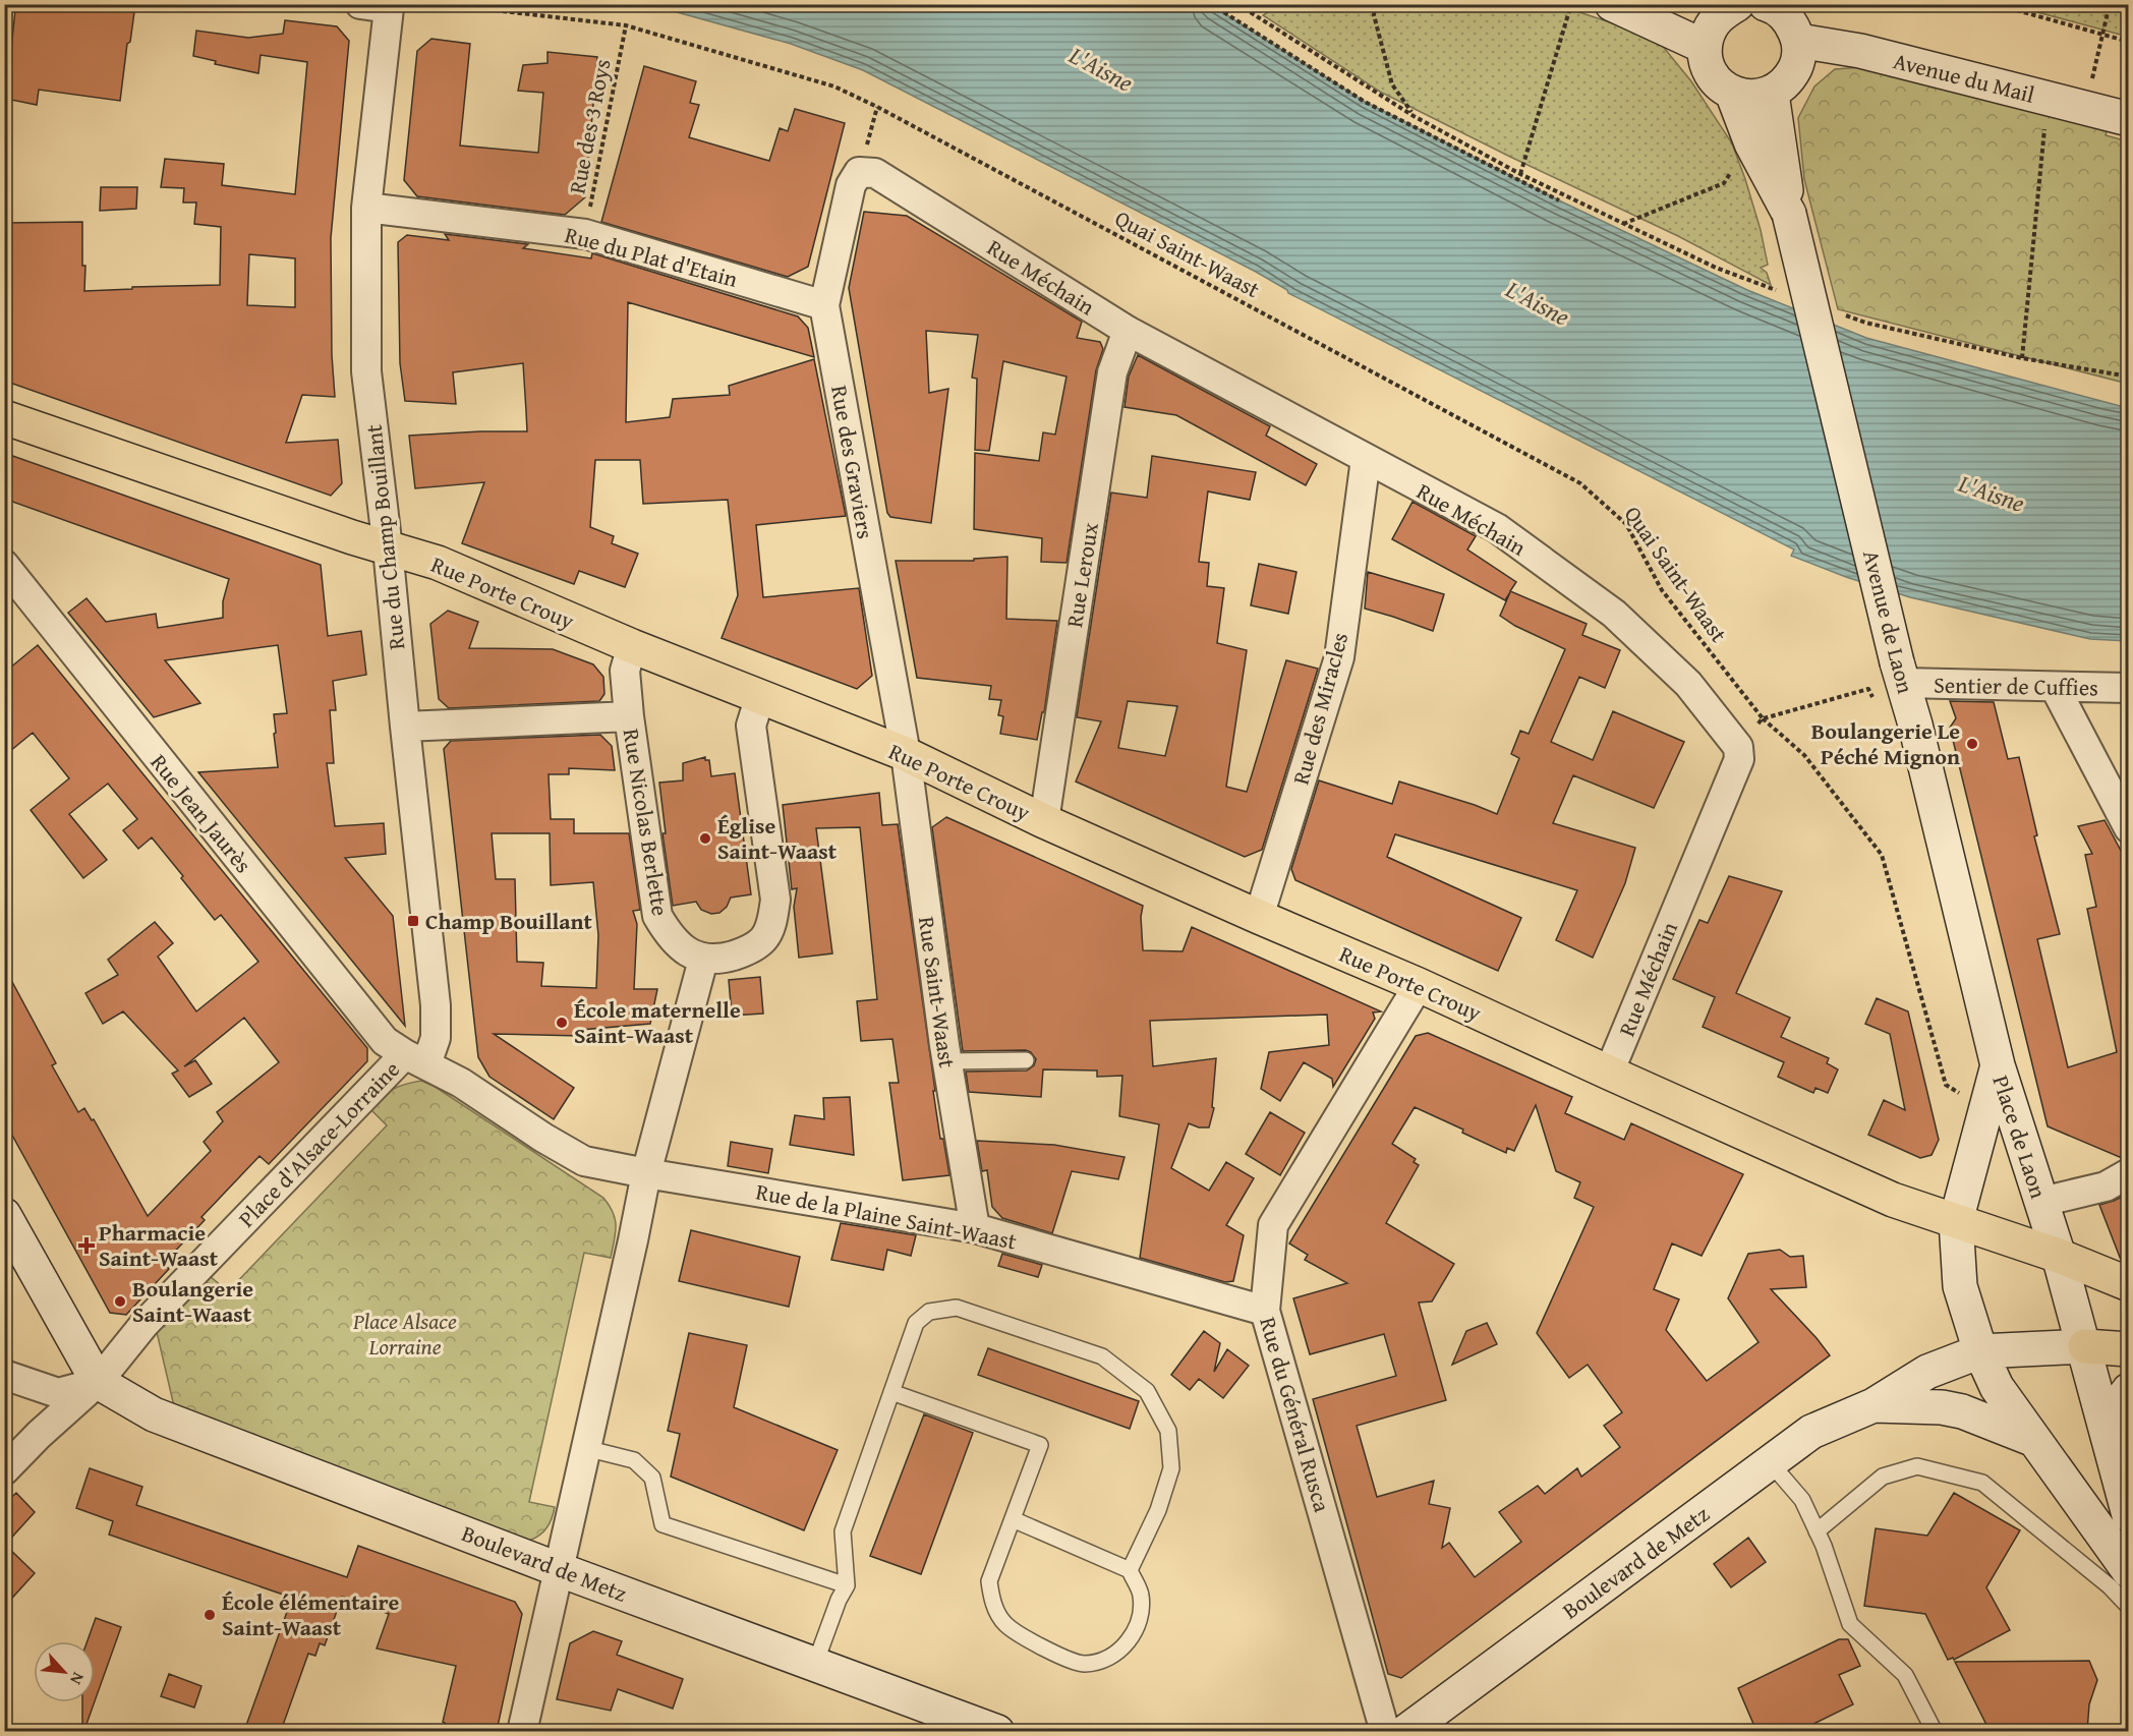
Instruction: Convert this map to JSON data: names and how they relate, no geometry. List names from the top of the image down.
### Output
{
  "streets": {
    "main road": [
      "Avenue du Mail",
      "Rue Porte Crouy",
      "Avenue de Laon",
      "Place de Laon",
      "Boulevard de Metz"
    ],
    "street": [
      "Rue du Plat d'Etain",
      "Rue Méchain",
      "Rue des Graviers",
      "Rue du Champ Bouillant",
      "Rue Leroux",
      "Sentier de Cuffies",
      "Rue des Miracles",
      "Rue Jean Jaurès",
      "Rue Nicolas Berlette",
      "Rue Saint-Waast",
      "Place d'Alsace-Lorraine",
      "Rue de la Plaine Saint-Waast",
      "Rue du Général Rusca"
    ],
    "path": ["Rue des 3 Roys", "Quai Saint-Waast"]
  },
  "crossings": [
    ["Rue des 3 Roys", "Quai Saint-Waast"],
    ["Rue des 3 Roys", "Rue du Plat d'Etain"],
    ["Quai Saint-Waast", "Place de Laon"],
    ["Rue du Plat d'Etain", "Rue des Graviers"],
    ["Rue du Plat d'Etain", "Rue du Champ Bouillant"],
    ["Rue Méchain", "Rue des Graviers"],
    ["Rue Méchain", "Rue Leroux"],
    ["Rue Méchain", "Rue Porte Crouy"],
    ["Rue Méchain", "Rue des Miracles"],
    ["Rue des Graviers", "Rue Porte Crouy"],
    ["Rue des Graviers", "Rue Saint-Waast"],
    ["Rue du Champ Bouillant", "Rue Porte Crouy"],
    ["Rue du Champ Bouillant", "Rue Jean Jaurès"],
    ["Rue du Champ Bouillant", "Place d'Alsace-Lorraine"],
    ["Rue Leroux", "Rue Porte Crouy"],
    ["Rue Porte Crouy", "Rue des Miracles"],
    ["Rue Porte Crouy", "Rue Nicolas Berlette"],
    ["Rue Porte Crouy", "Rue Saint-Waast"],
    ["Rue Porte Crouy", "Place de Laon"],
    ["Rue Porte Crouy", "Rue du Général Rusca"],
    ["Avenue de Laon", "Sentier de Cuffies"],
    ["Avenue de Laon", "Place de Laon"],
    ["Rue Jean Jaurès", "Place d'Alsace-Lorraine"],
    ["Rue Saint-Waast", "Rue de la Plaine Saint-Waast"],
    ["Place d'Alsace-Lorraine", "Rue de la Plaine Saint-Waast"],
    ["Place d'Alsace-Lorraine", "Boulevard de Metz"],
    ["Rue de la Plaine Saint-Waast", "Rue du Général Rusca"]
  ],
  "water": ["L'Aisne"],
  "parks": ["Place Alsace Lorraine"],
  "places": {
    "other": [
      "Boulangerie Le Péché Mignon",
      "Église Saint-Waast",
      "École maternelle Saint-Waast",
      "Boulangerie Saint-Waast",
      "École élémentaire Saint-Waast"
    ],
    "transit": ["Champ Bouillant"],
    "health": ["Pharmacie Saint-Waast"]
  },
  "north": "bottom right"
}
